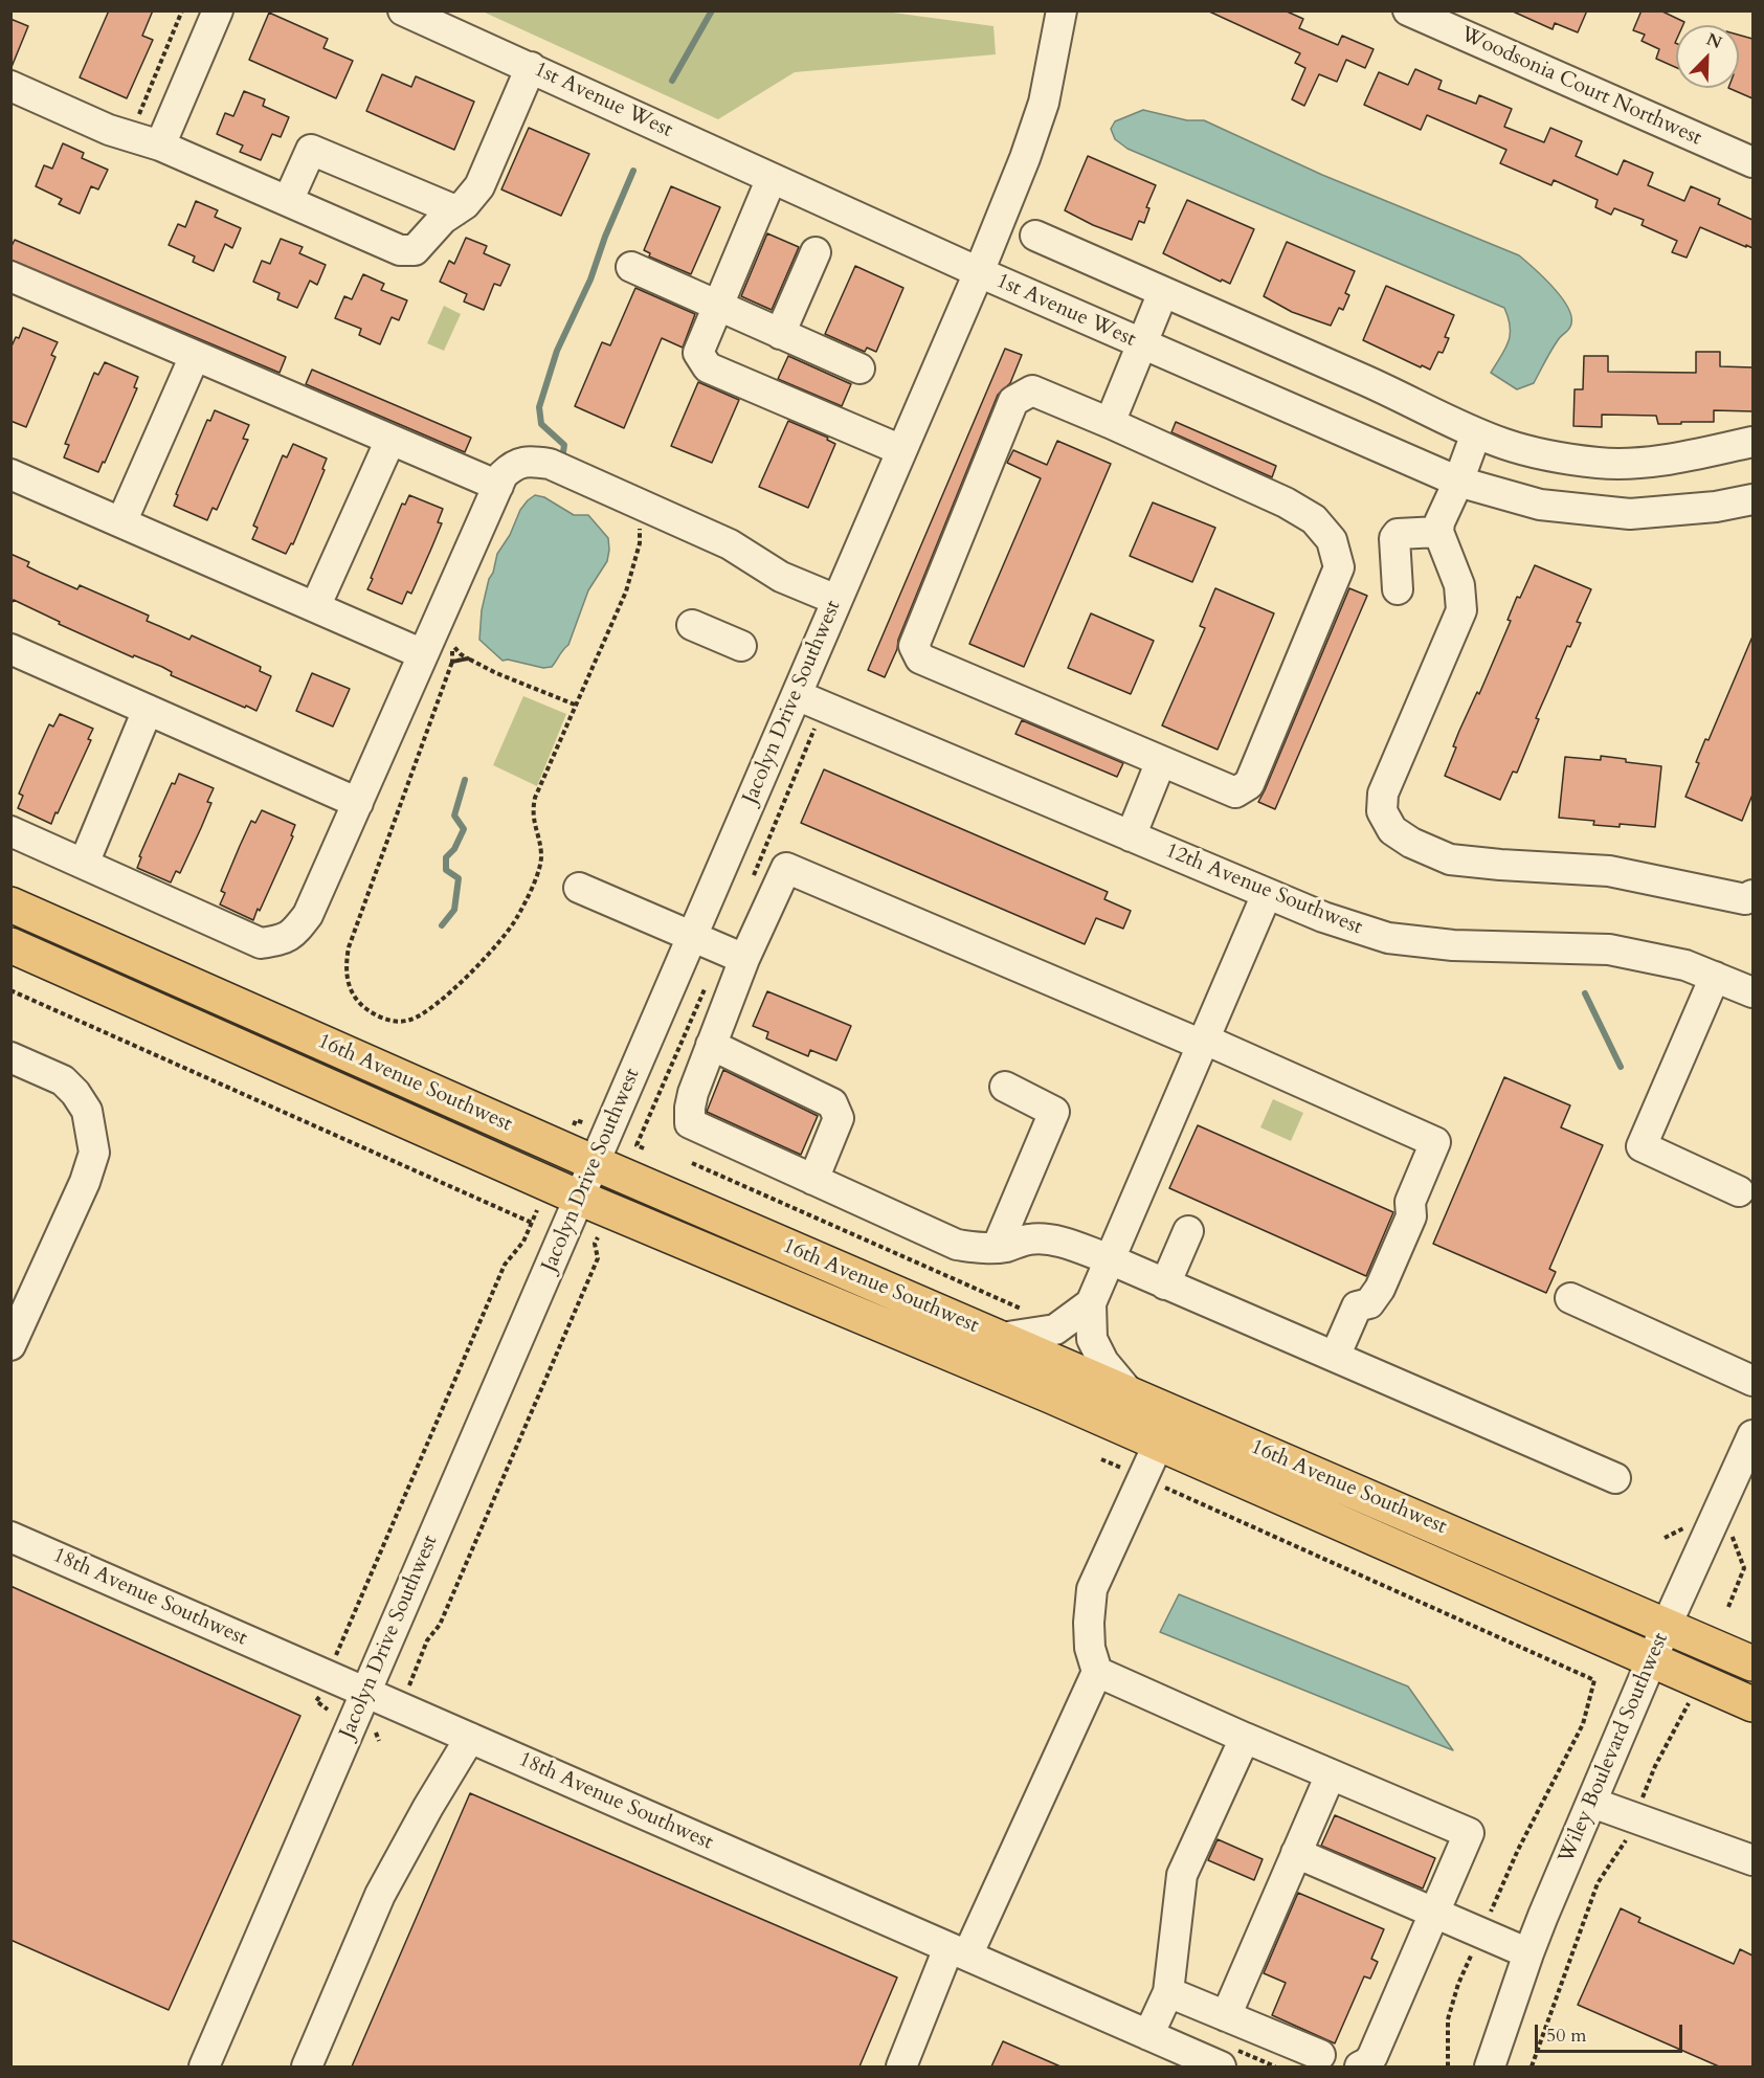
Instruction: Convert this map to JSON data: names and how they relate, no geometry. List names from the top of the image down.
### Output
{
  "streets": {
    "main road": ["16th Avenue Southwest"],
    "street": [
      "Woodsonia Court Northwest",
      "1st Avenue West",
      "Jacolyn Drive Southwest",
      "12th Avenue Southwest",
      "18th Avenue Southwest",
      "Wiley Boulevard Southwest"
    ]
  },
  "crossings": [
    ["1st Avenue West", "Jacolyn Drive Southwest"],
    ["Jacolyn Drive Southwest", "12th Avenue Southwest"],
    ["Jacolyn Drive Southwest", "16th Avenue Southwest"],
    ["Jacolyn Drive Southwest", "18th Avenue Southwest"],
    ["16th Avenue Southwest", "Wiley Boulevard Southwest"]
  ],
  "scale_bar": "50 m",
  "north": "top right"
}
